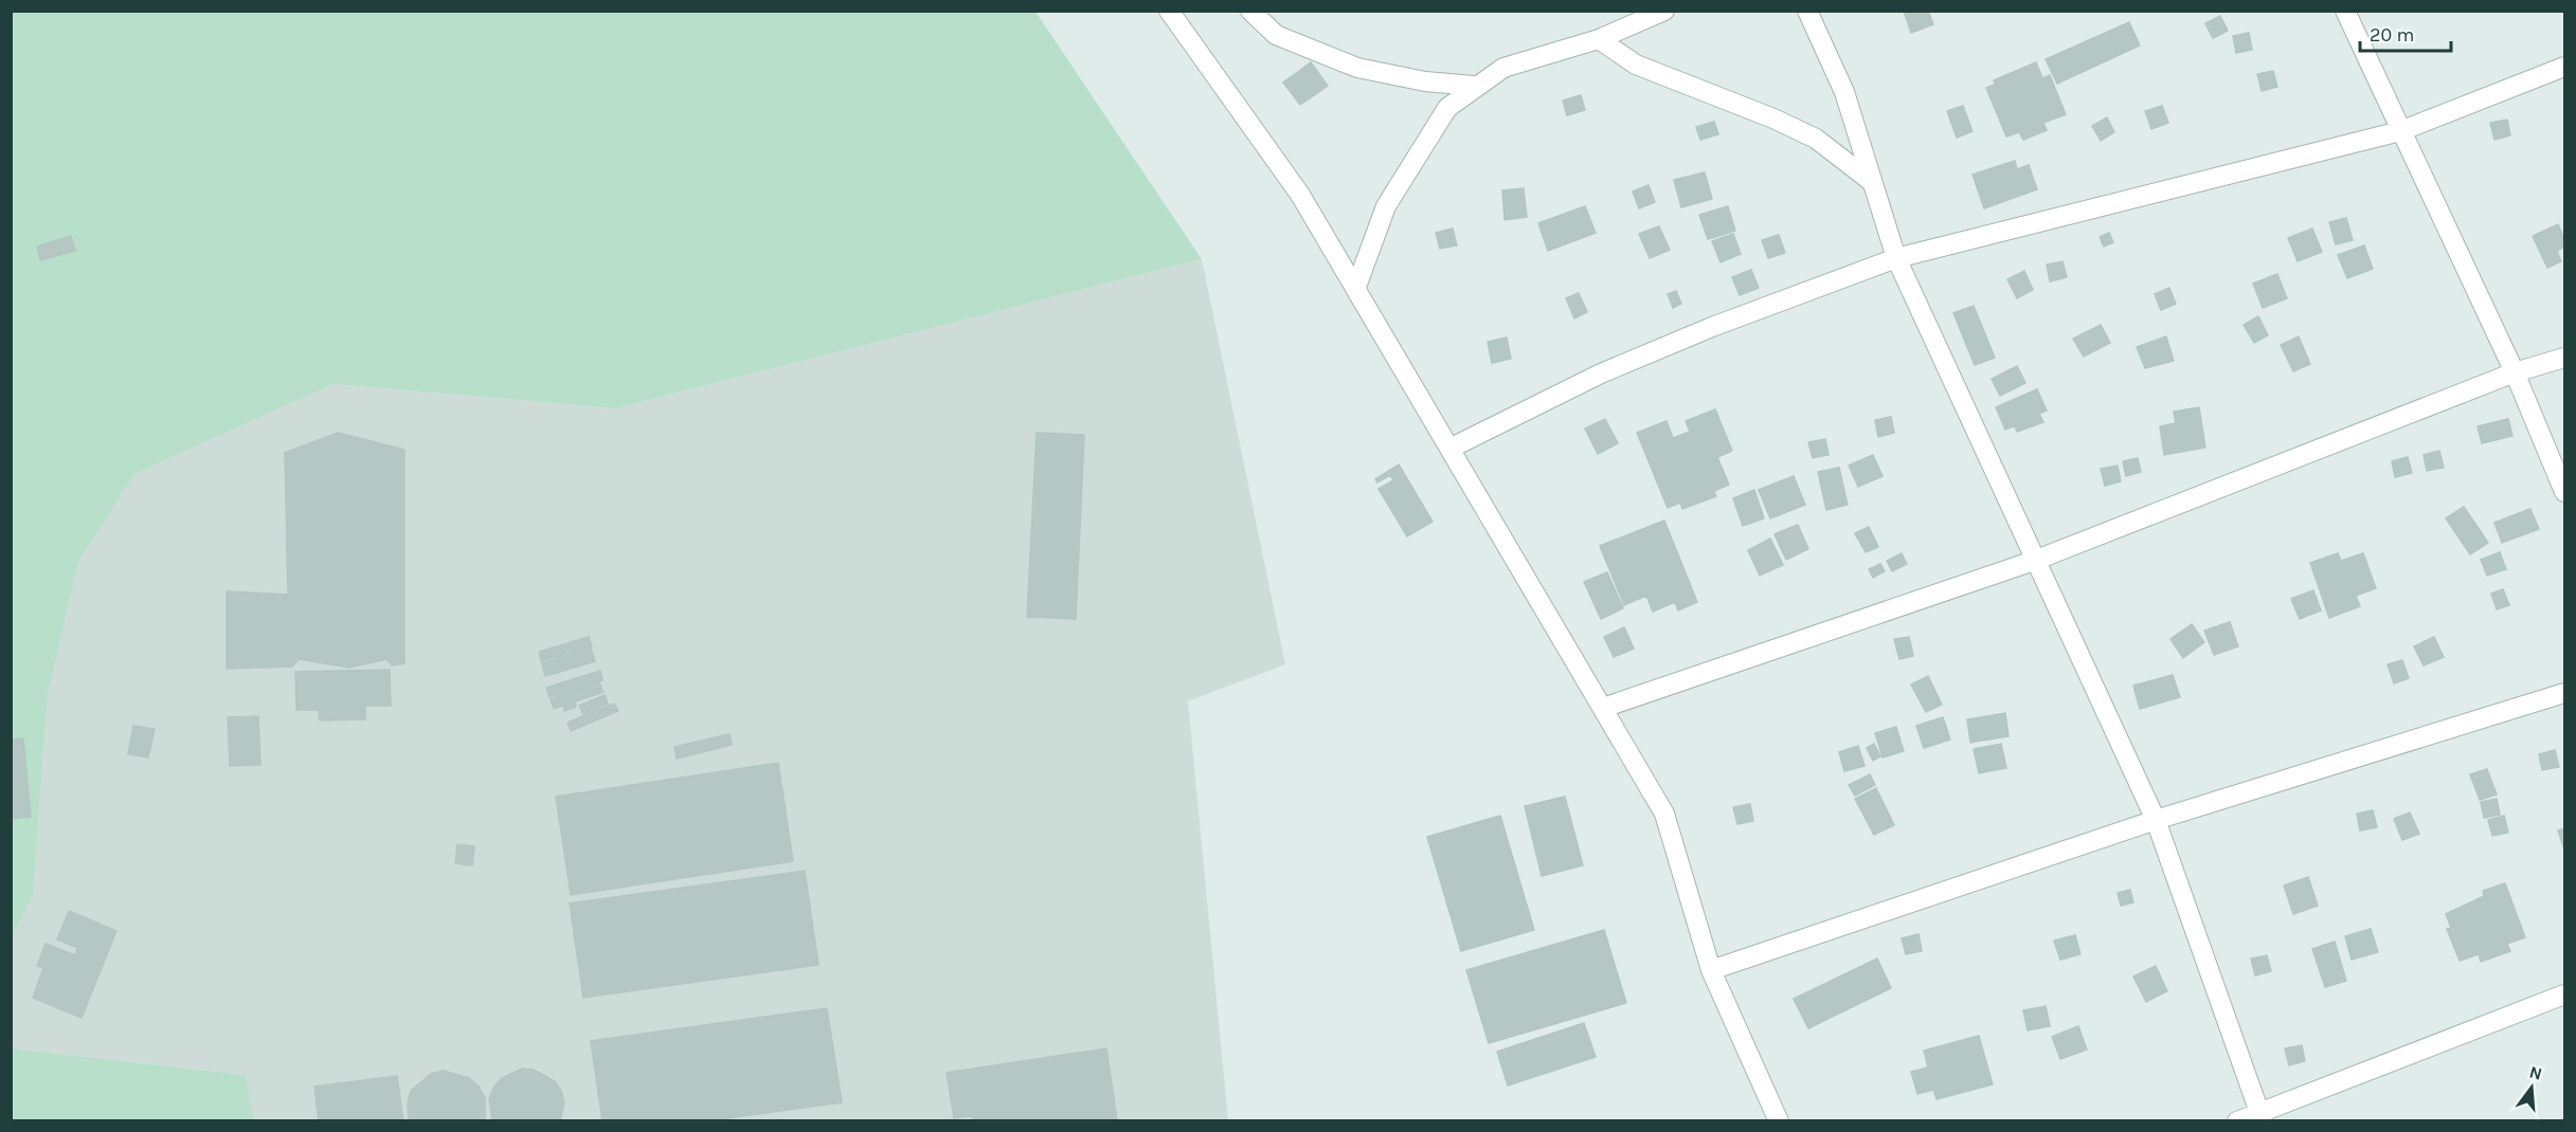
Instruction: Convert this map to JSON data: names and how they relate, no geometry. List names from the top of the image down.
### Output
{
  "scale_bar": "20 m",
  "north": "top"
}
